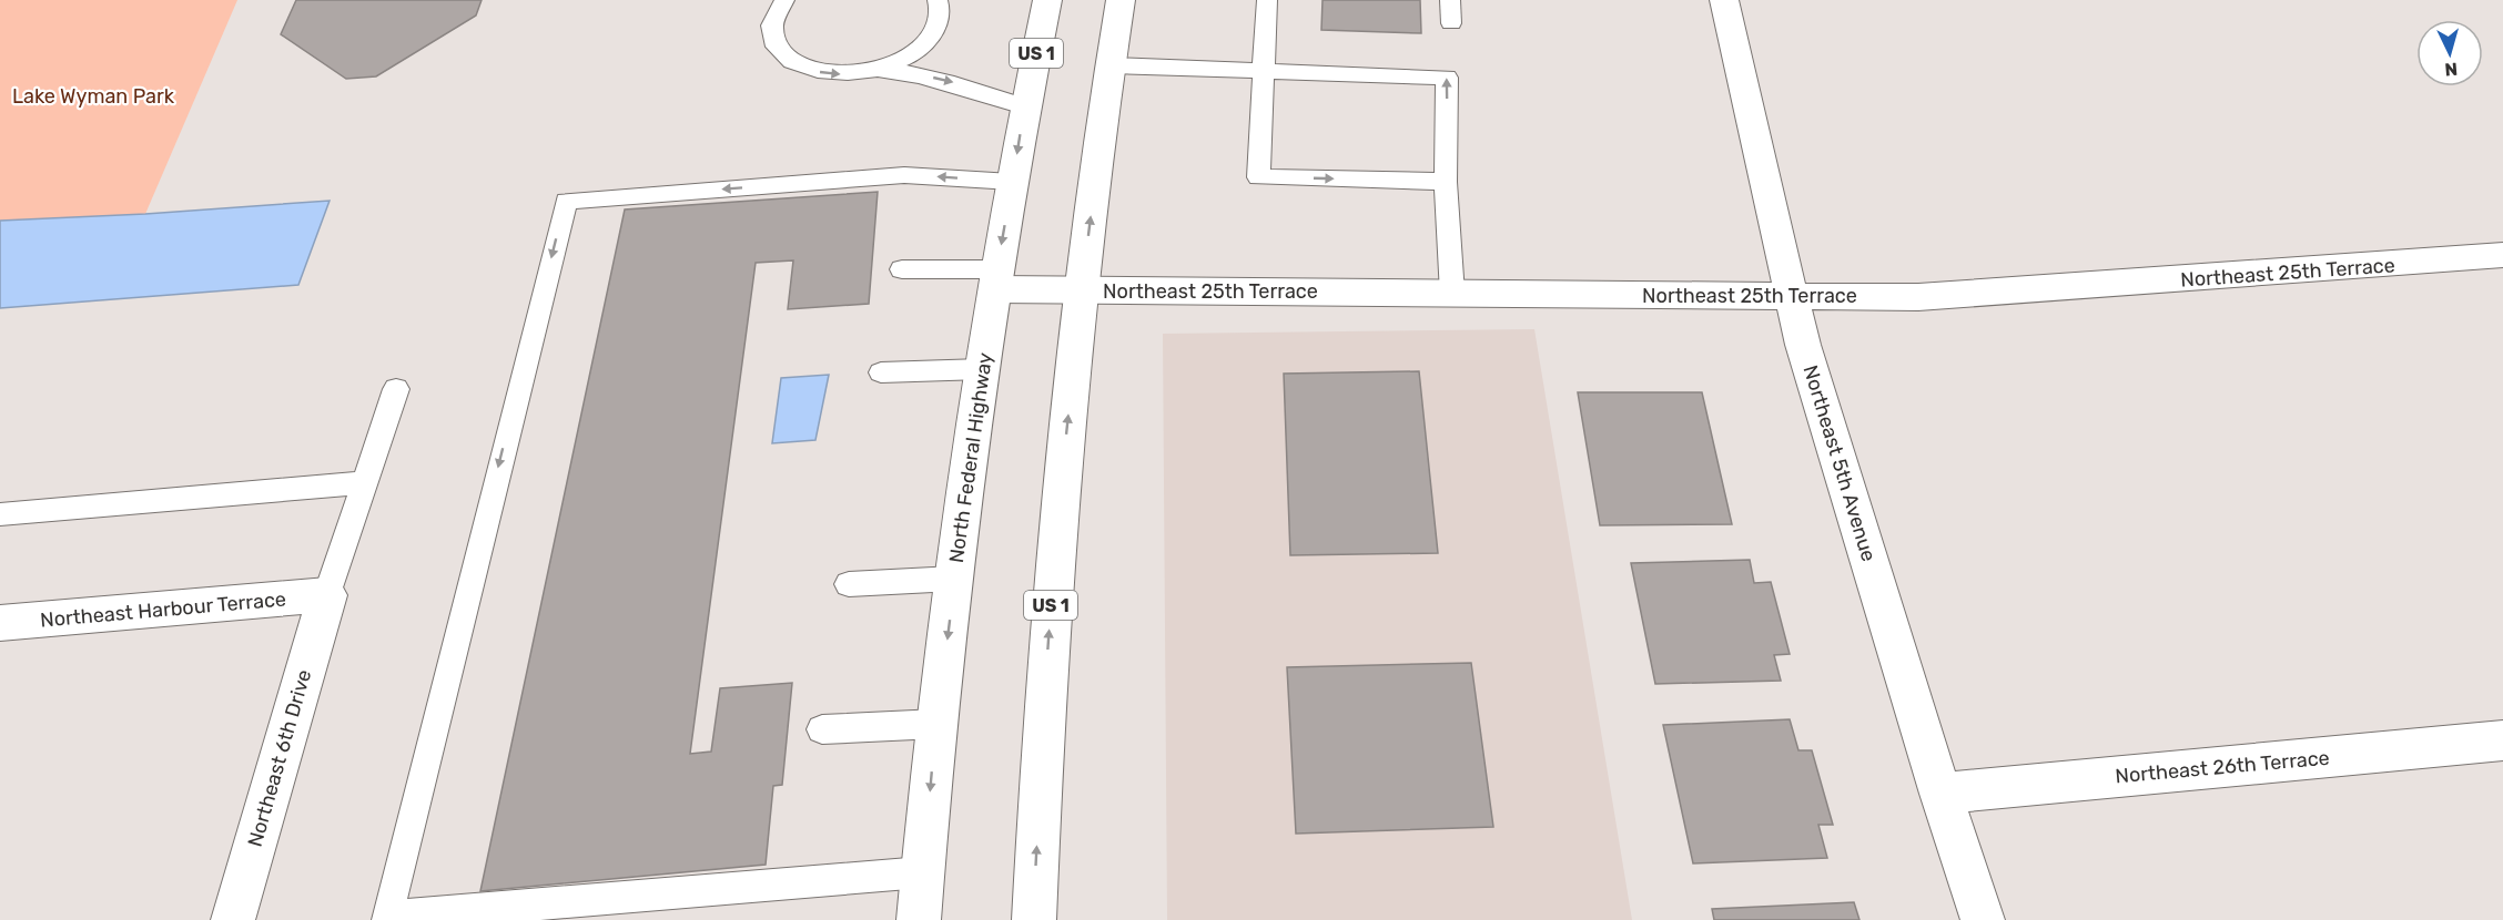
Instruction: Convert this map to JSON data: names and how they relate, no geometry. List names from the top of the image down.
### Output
{
  "streets": {
    "street": [
      "US 1",
      "Northeast 25th Terrace",
      "North Federal Highway",
      "Northeast 5th Avenue",
      "Northeast Harbour Terrace",
      "Northeast 6th Drive",
      "Northeast 26th Terrace"
    ]
  },
  "crossings": [
    ["US 1", "Northeast 25th Terrace"],
    ["Northeast 25th Terrace", "North Federal Highway"],
    ["Northeast 25th Terrace", "Northeast 5th Avenue"],
    ["Northeast 5th Avenue", "Northeast 26th Terrace"],
    ["Northeast Harbour Terrace", "Northeast 6th Drive"]
  ],
  "parks": ["Lake Wyman Park"],
  "north": "bottom"
}
